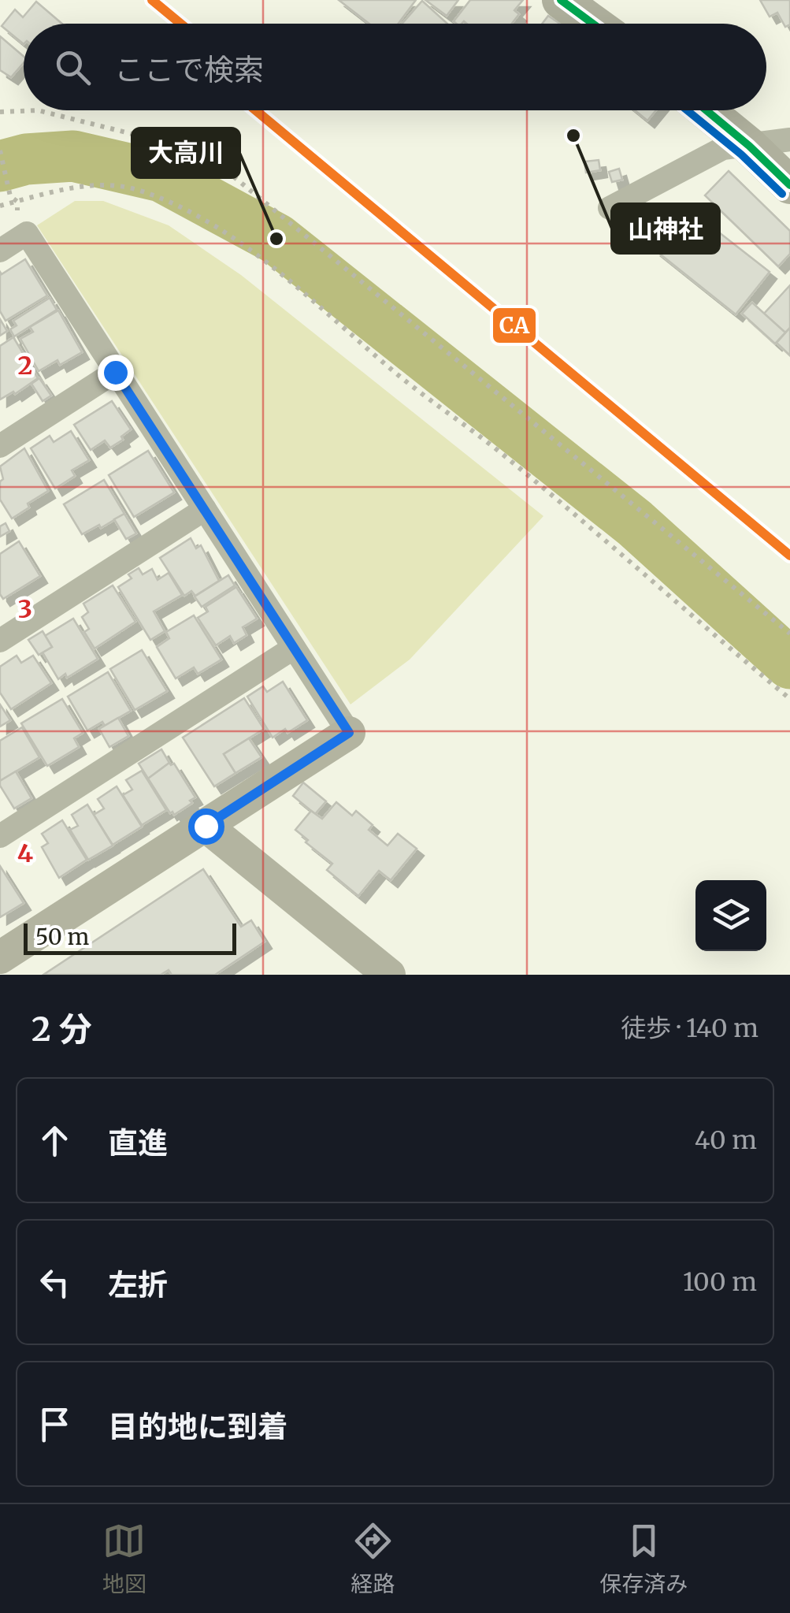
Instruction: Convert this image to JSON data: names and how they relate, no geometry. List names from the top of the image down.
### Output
{
  "places": ["山神社", "大高川"],
  "lines": ["transit line CA"],
  "scale_bar": "50 m",
  "page": {
    "search": "ここで検索",
    "scale": "50 m",
    "heading": ["2 分", "徒歩 · 140 m"],
    "list": [
      ["直進", "40 m"],
      ["左折", "100 m"],
      "目的地に到着"
    ],
    "nav": ["地図", "経路", "保存済み"]
  },
  "grid": {
    "rows": ["2", "3", "4"]
  }
}
